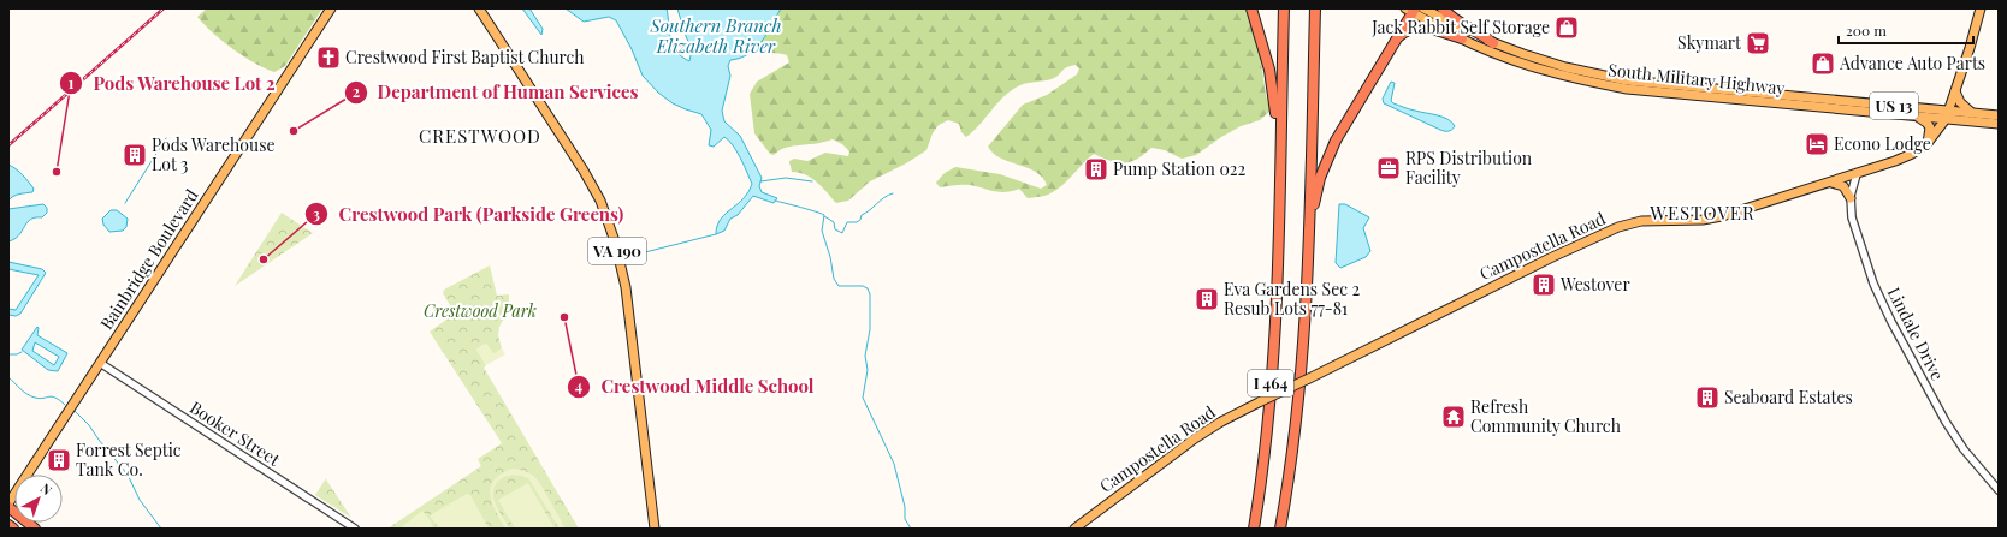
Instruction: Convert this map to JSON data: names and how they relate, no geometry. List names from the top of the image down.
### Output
{
  "streets": {
    "highway": ["I 464"],
    "main road": [
      "South Military Highway",
      "US 13",
      "Campostella Road",
      "VA 190",
      "Bainbridge Boulevard"
    ],
    "street": ["Lindale Drive", "Booker Street"]
  },
  "crossings": [
    ["South Military Highway", "Campostella Road"],
    ["Campostella Road", "Lindale Drive"],
    ["Bainbridge Boulevard", "Booker Street"]
  ],
  "districts": ["CRESTWOOD", "WESTOVER"],
  "water": ["Southern Branch Elizabeth River"],
  "parks": ["Crestwood Park"],
  "places": {
    "shop": ["Jack Rabbit Self Storage", "Advance Auto Parts"],
    "supermarket": ["Skymart"],
    "church": ["Crestwood First Baptist Church"],
    "other": [
      "Department of Human Services",
      "Pods Warehouse Lot 2",
      "Crestwood Park (Parkside Greens)",
      "Crestwood Middle School"
    ],
    "hotel": ["Econo Lodge"],
    "building": [
      "Pods Warehouse Lot 3",
      "Pump Station 022",
      "Westover",
      "Eva Gardens Sec 2 Resub Lots 77-81",
      "Seaboard Estates",
      "Forrest Septic Tank Co."
    ],
    "office": ["RPS Distribution Facility"],
    "temple": ["Refresh Community Church"]
  },
  "scale_bar": "200 m",
  "north": "top right"
}
